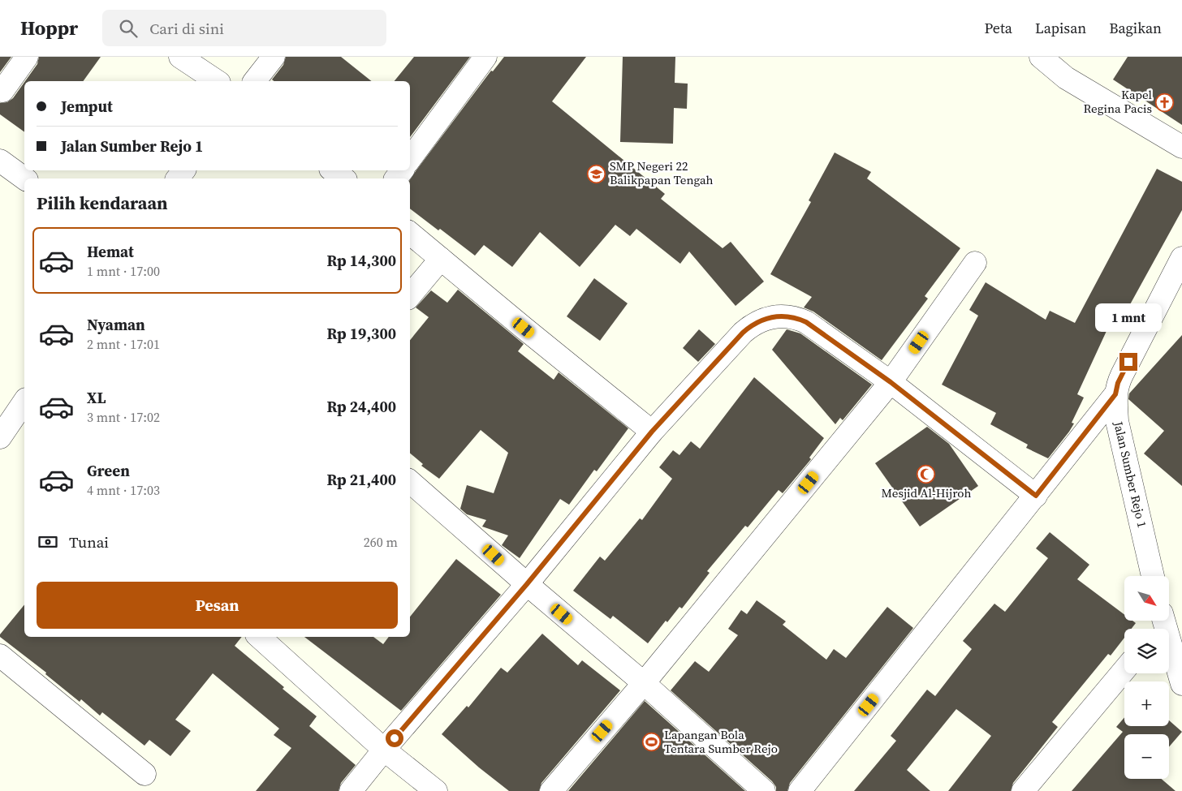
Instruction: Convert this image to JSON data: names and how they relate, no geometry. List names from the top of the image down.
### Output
{
  "streets": {
    "street": ["Jalan Sumber Rejo 1"]
  },
  "places": {
    "church": ["Kapel Regina Pacis"],
    "school or university": ["SMP Negeri 22 Balikpapan Tengah"],
    "mosque": ["Mesjid Al-Hijroh"],
    "sports": ["Lapangan Bola Tentara Sumber Rejo"]
  },
  "north": "bottom right",
  "page": {
    "header": "Hoppr",
    "search": "Cari di sini",
    "nav": ["Peta", "Lapisan", "Bagikan"],
    "banner": ["Jemput", "Jalan Sumber Rejo 1"],
    "heading": "Pilih kendaraan",
    "list": [
      {
        "name": "Hemat",
        "note": "1 mnt · 17:00",
        "value": "Rp 14,300"
      },
      {
        "name": "Nyaman",
        "note": "2 mnt · 17:01",
        "value": "Rp 19,300"
      },
      {
        "name": "XL",
        "note": "3 mnt · 17:02",
        "value": "Rp 24,400"
      },
      {
        "name": "Green",
        "note": "4 mnt · 17:03",
        "value": "Rp 21,400"
      }
    ],
    "bubble": "1 mnt",
    "pay": ["Tunai", "260 m"],
    "buttons": "Pesan",
    "map_buttons": ["+", "−"]
  }
}
